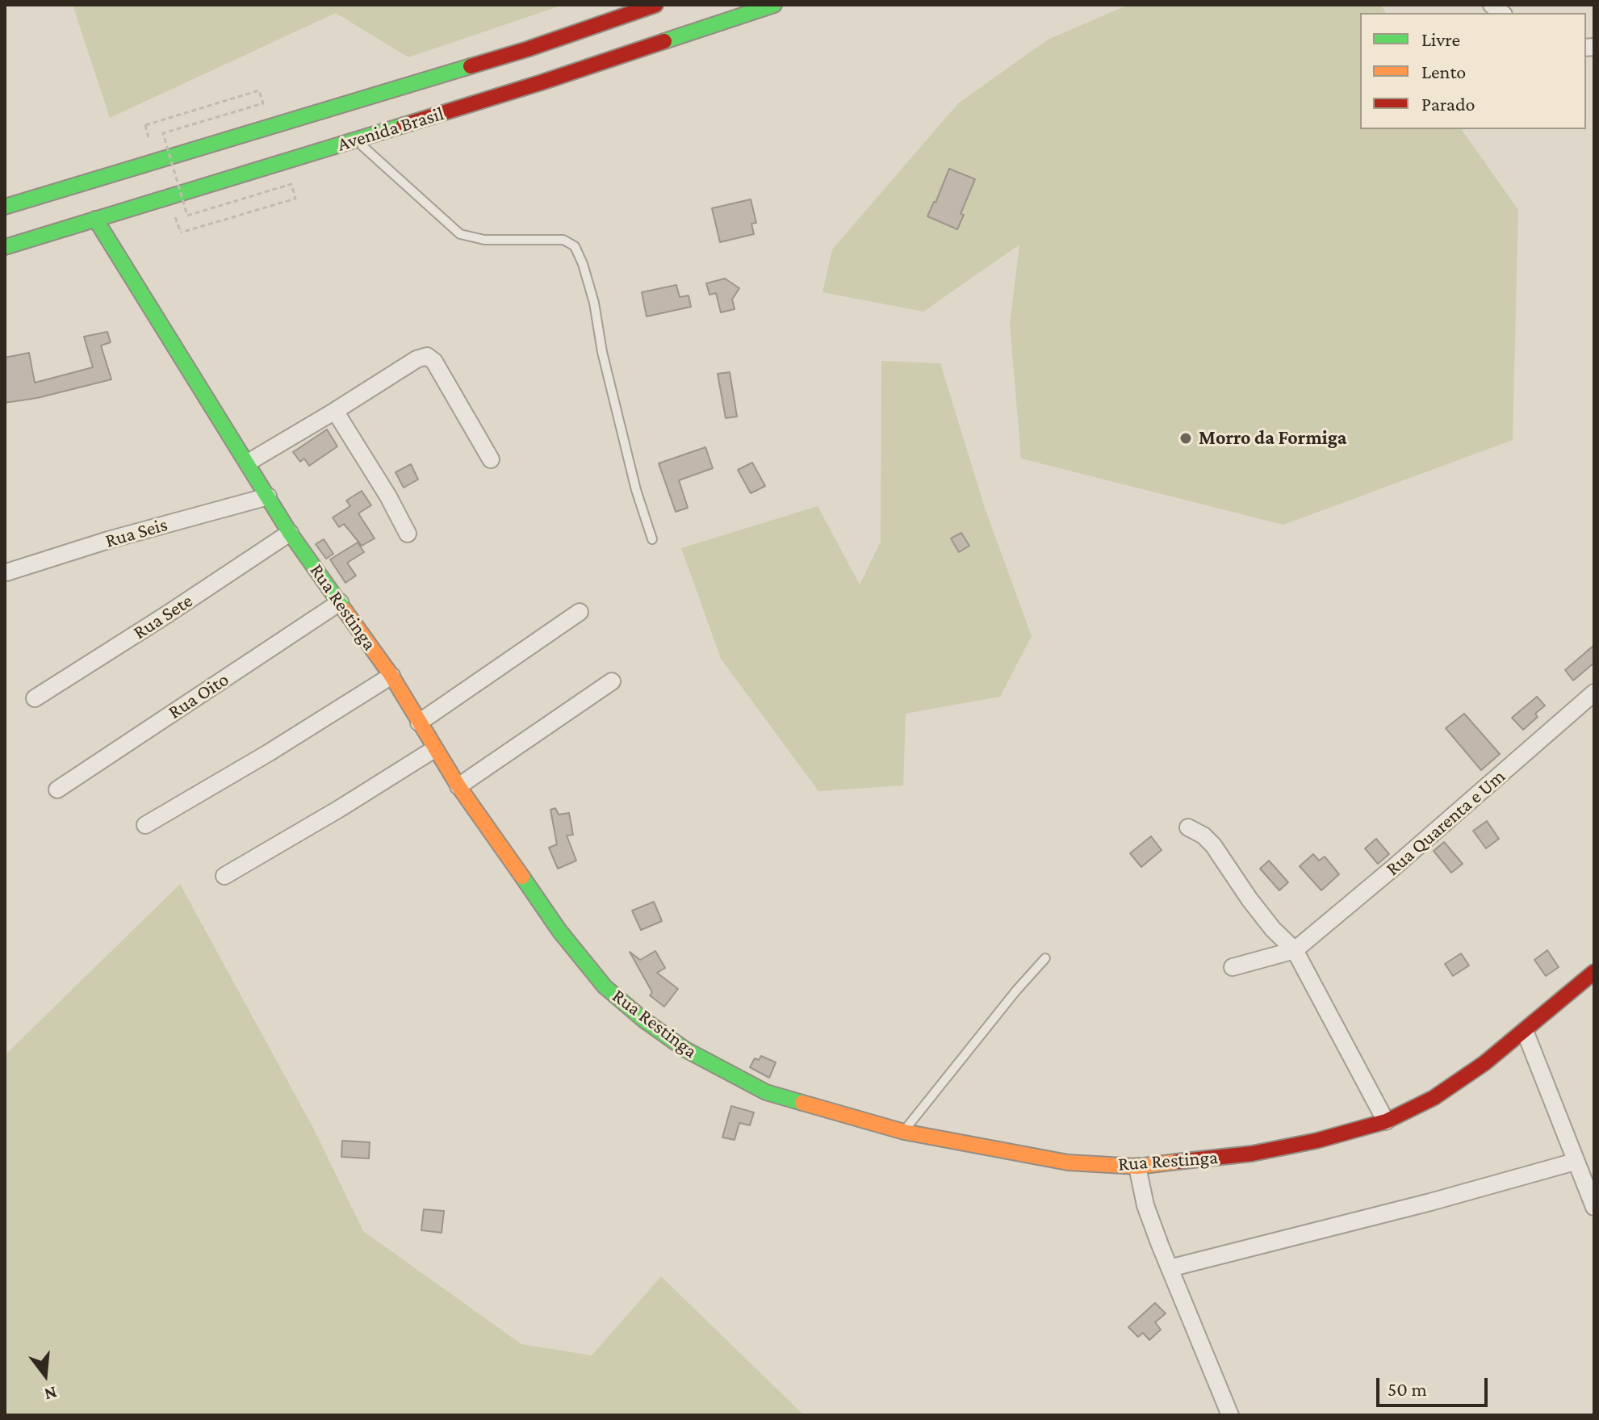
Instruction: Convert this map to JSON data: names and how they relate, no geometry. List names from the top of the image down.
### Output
{
  "streets": {
    "main road": ["Avenida Brasil", "Rua Restinga"],
    "street": [
      "Rua Seis",
      "Rua Sete",
      "Rua Oito",
      "Rua Quarenta e Um"
    ]
  },
  "crossings": [
    ["Avenida Brasil", "Rua Restinga"],
    ["Rua Seis", "Rua Restinga"],
    ["Rua Restinga", "Rua Sete"],
    ["Rua Restinga", "Rua Oito"]
  ],
  "places": ["Morro da Formiga"],
  "legend": ["Livre", "Lento", "Parado"],
  "scale_bar": "50 m",
  "north": "bottom"
}
